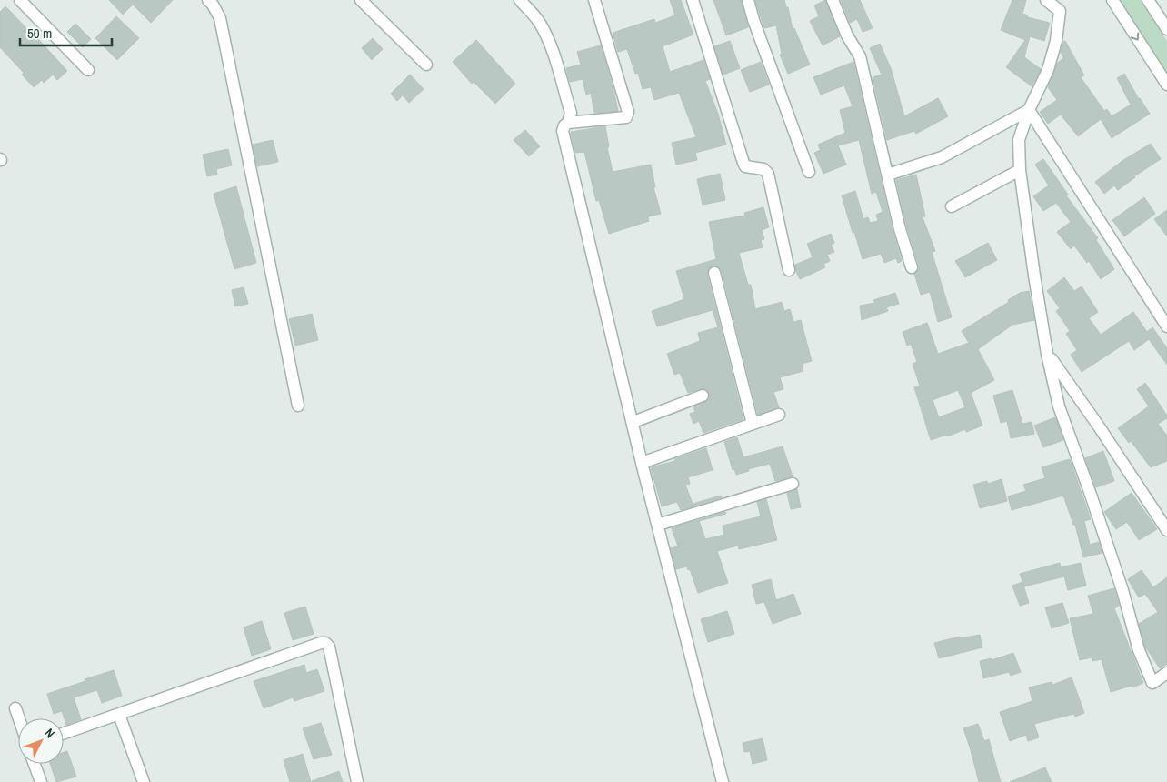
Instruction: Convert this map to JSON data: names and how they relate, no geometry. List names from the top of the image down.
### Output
{
  "scale_bar": "50 m",
  "north": "top right"
}
